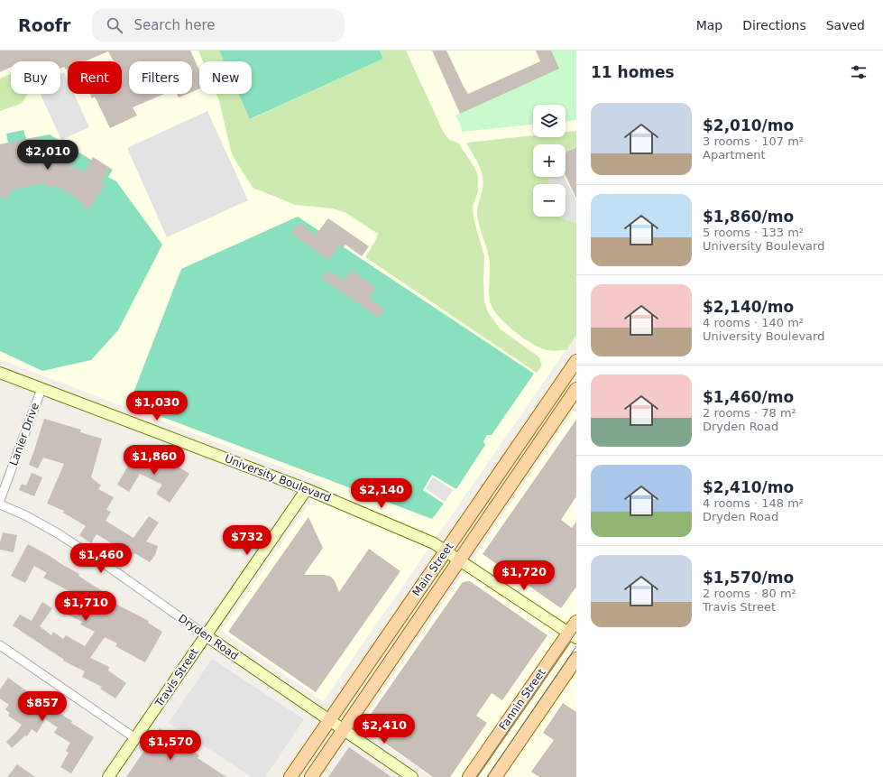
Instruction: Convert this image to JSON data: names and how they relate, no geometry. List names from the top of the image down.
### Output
{
  "streets": {
    "main road": [
      "University Boulevard",
      "Main Street",
      "Dryden Road",
      "Travis Street",
      "Fannin Street"
    ],
    "street": ["Lanier Drive"]
  },
  "crossings": [
    ["Lanier Drive", "University Boulevard"],
    ["University Boulevard", "Main Street"],
    ["University Boulevard", "Travis Street"],
    ["University Boulevard", "Fannin Street"],
    ["Main Street", "Dryden Road"],
    ["Dryden Road", "Travis Street"]
  ],
  "page": {
    "header": "Roofr",
    "search": "Search here",
    "nav": ["Map", "Directions", "Saved"],
    "heading": "11 homes",
    "chip": [
      "Buy",
      "Rent",
      "Filters",
      "New"
    ],
    "list": [
      {
        "name": "$2,010/mo",
        "note": "3 rooms · 107 m² · Apartment"
      },
      {
        "name": "$1,860/mo",
        "note": "5 rooms · 133 m² · University Boulevard"
      },
      {
        "name": "$2,140/mo",
        "note": "4 rooms · 140 m² · University Boulevard"
      },
      {
        "name": "$1,460/mo",
        "note": "2 rooms · 78 m² · Dryden Road"
      },
      {
        "name": "$2,410/mo",
        "note": "4 rooms · 148 m² · Dryden Road"
      },
      {
        "name": "$1,570/mo",
        "note": "2 rooms · 80 m² · Travis Street"
      }
    ],
    "map_buttons": ["+", "−"],
    "price": [
      "$2,010",
      "$1,030",
      "$1,860",
      "$2,140",
      "$732",
      "$1,460",
      "$1,720",
      "$1,710",
      "$857",
      "$2,410",
      "$1,570"
    ]
  }
}
